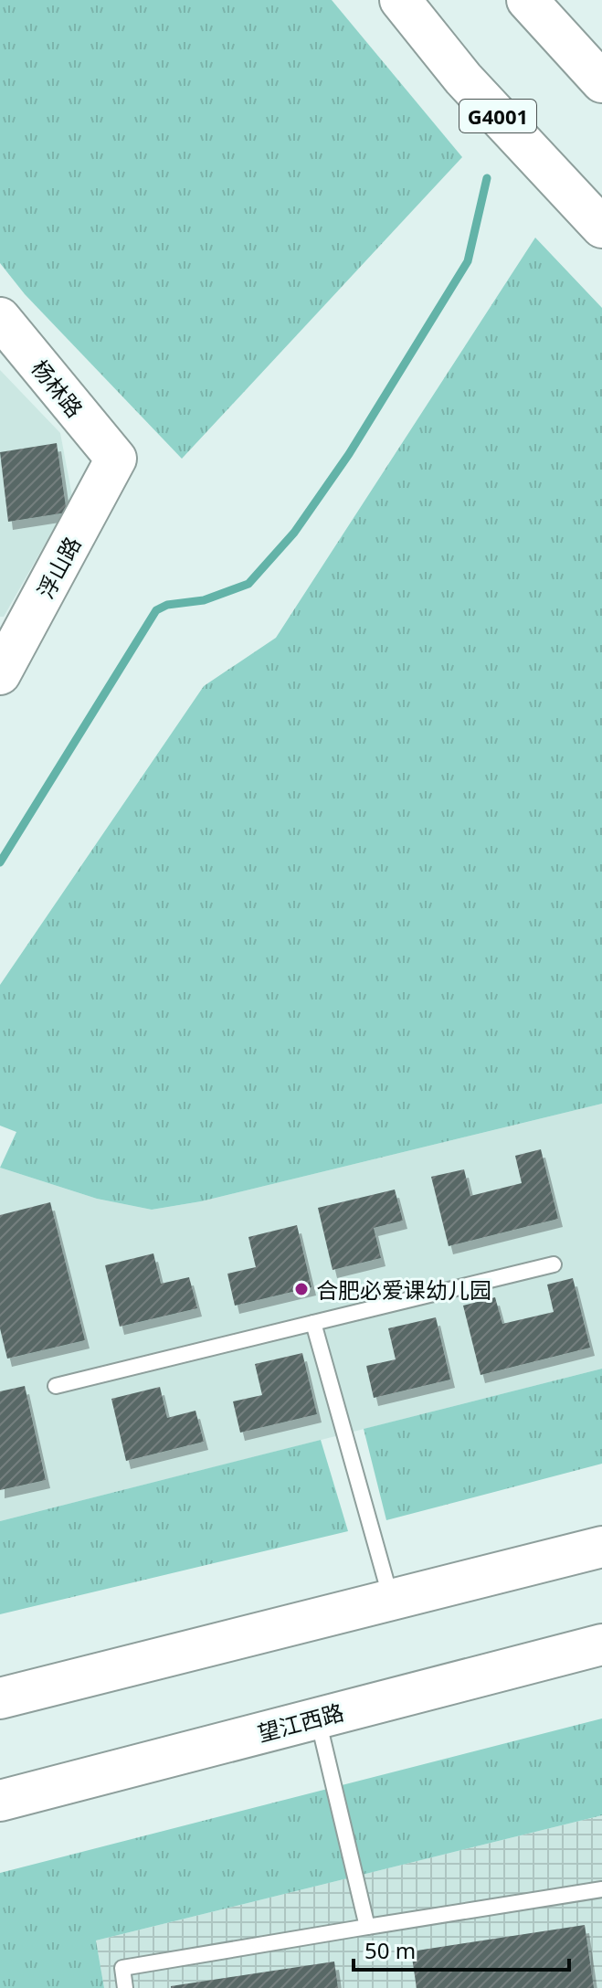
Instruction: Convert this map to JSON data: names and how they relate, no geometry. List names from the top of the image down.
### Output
{
  "streets": {
    "main road": [
      "G4001",
      "杨林路",
      "浮山路",
      "望江西路"
    ]
  },
  "crossings": [
    ["杨林路", "浮山路"]
  ],
  "places": ["合肥必爱课幼儿园"],
  "scale_bar": "50 m"
}
